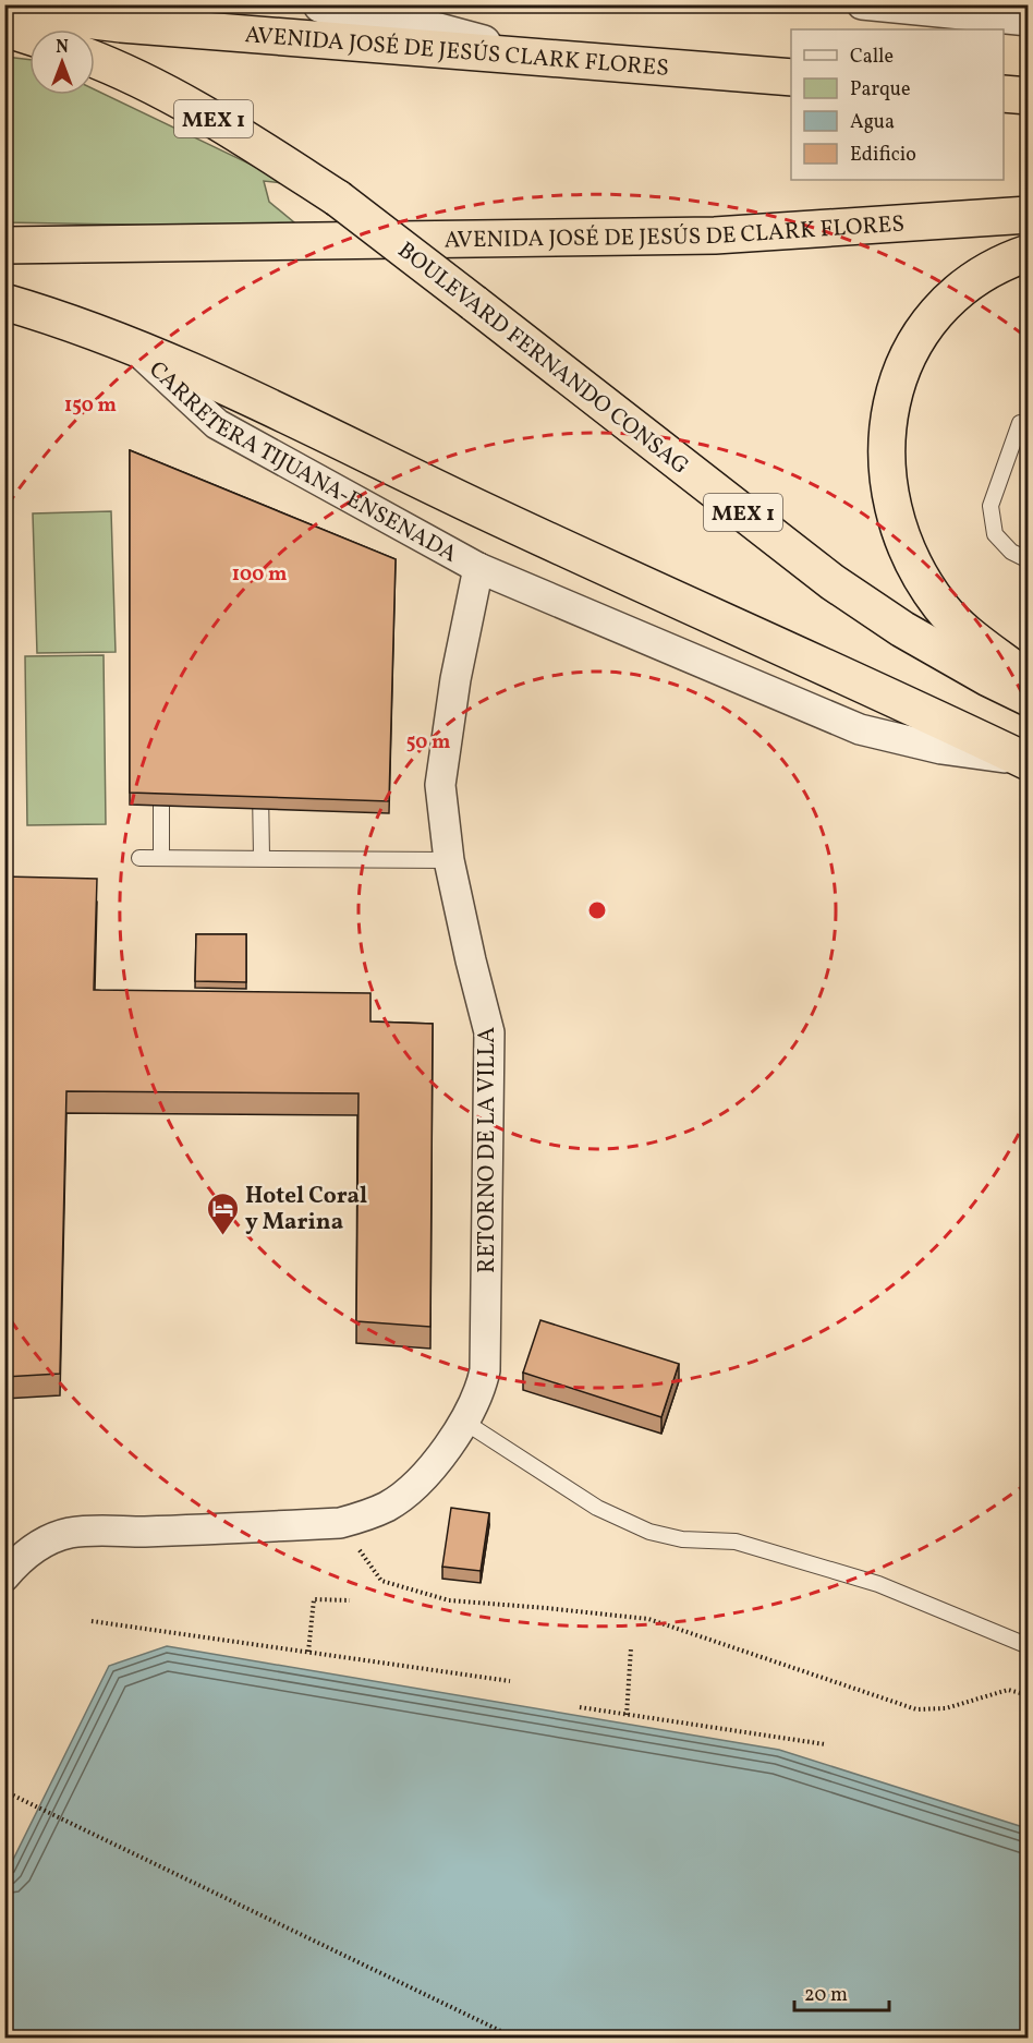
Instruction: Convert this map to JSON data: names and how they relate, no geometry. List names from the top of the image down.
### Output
{
  "streets": {
    "highway": [
      "AVENIDA JOSÉ DE JESÚS CLARK FLORES",
      "MEX 1",
      "AVENIDA JOSÉ DE JESÚS DE CLARK FLORES",
      "BOULEVARD FERNANDO CONSAG"
    ],
    "street": ["CARRETERA TIJUANA-ENSENADA", "RETORNO DE LA VILLA"]
  },
  "crossings": [
    ["CARRETERA TIJUANA-ENSENADA", "RETORNO DE LA VILLA"]
  ],
  "places": {
    "hotel": ["Hotel Coral y Marina"]
  },
  "legend": [
    "Calle",
    "Parque",
    "Agua",
    "Edificio"
  ],
  "scale_bar": "20 m",
  "north": "top",
  "rings": ["150 m", "100 m", "50 m"]
}
